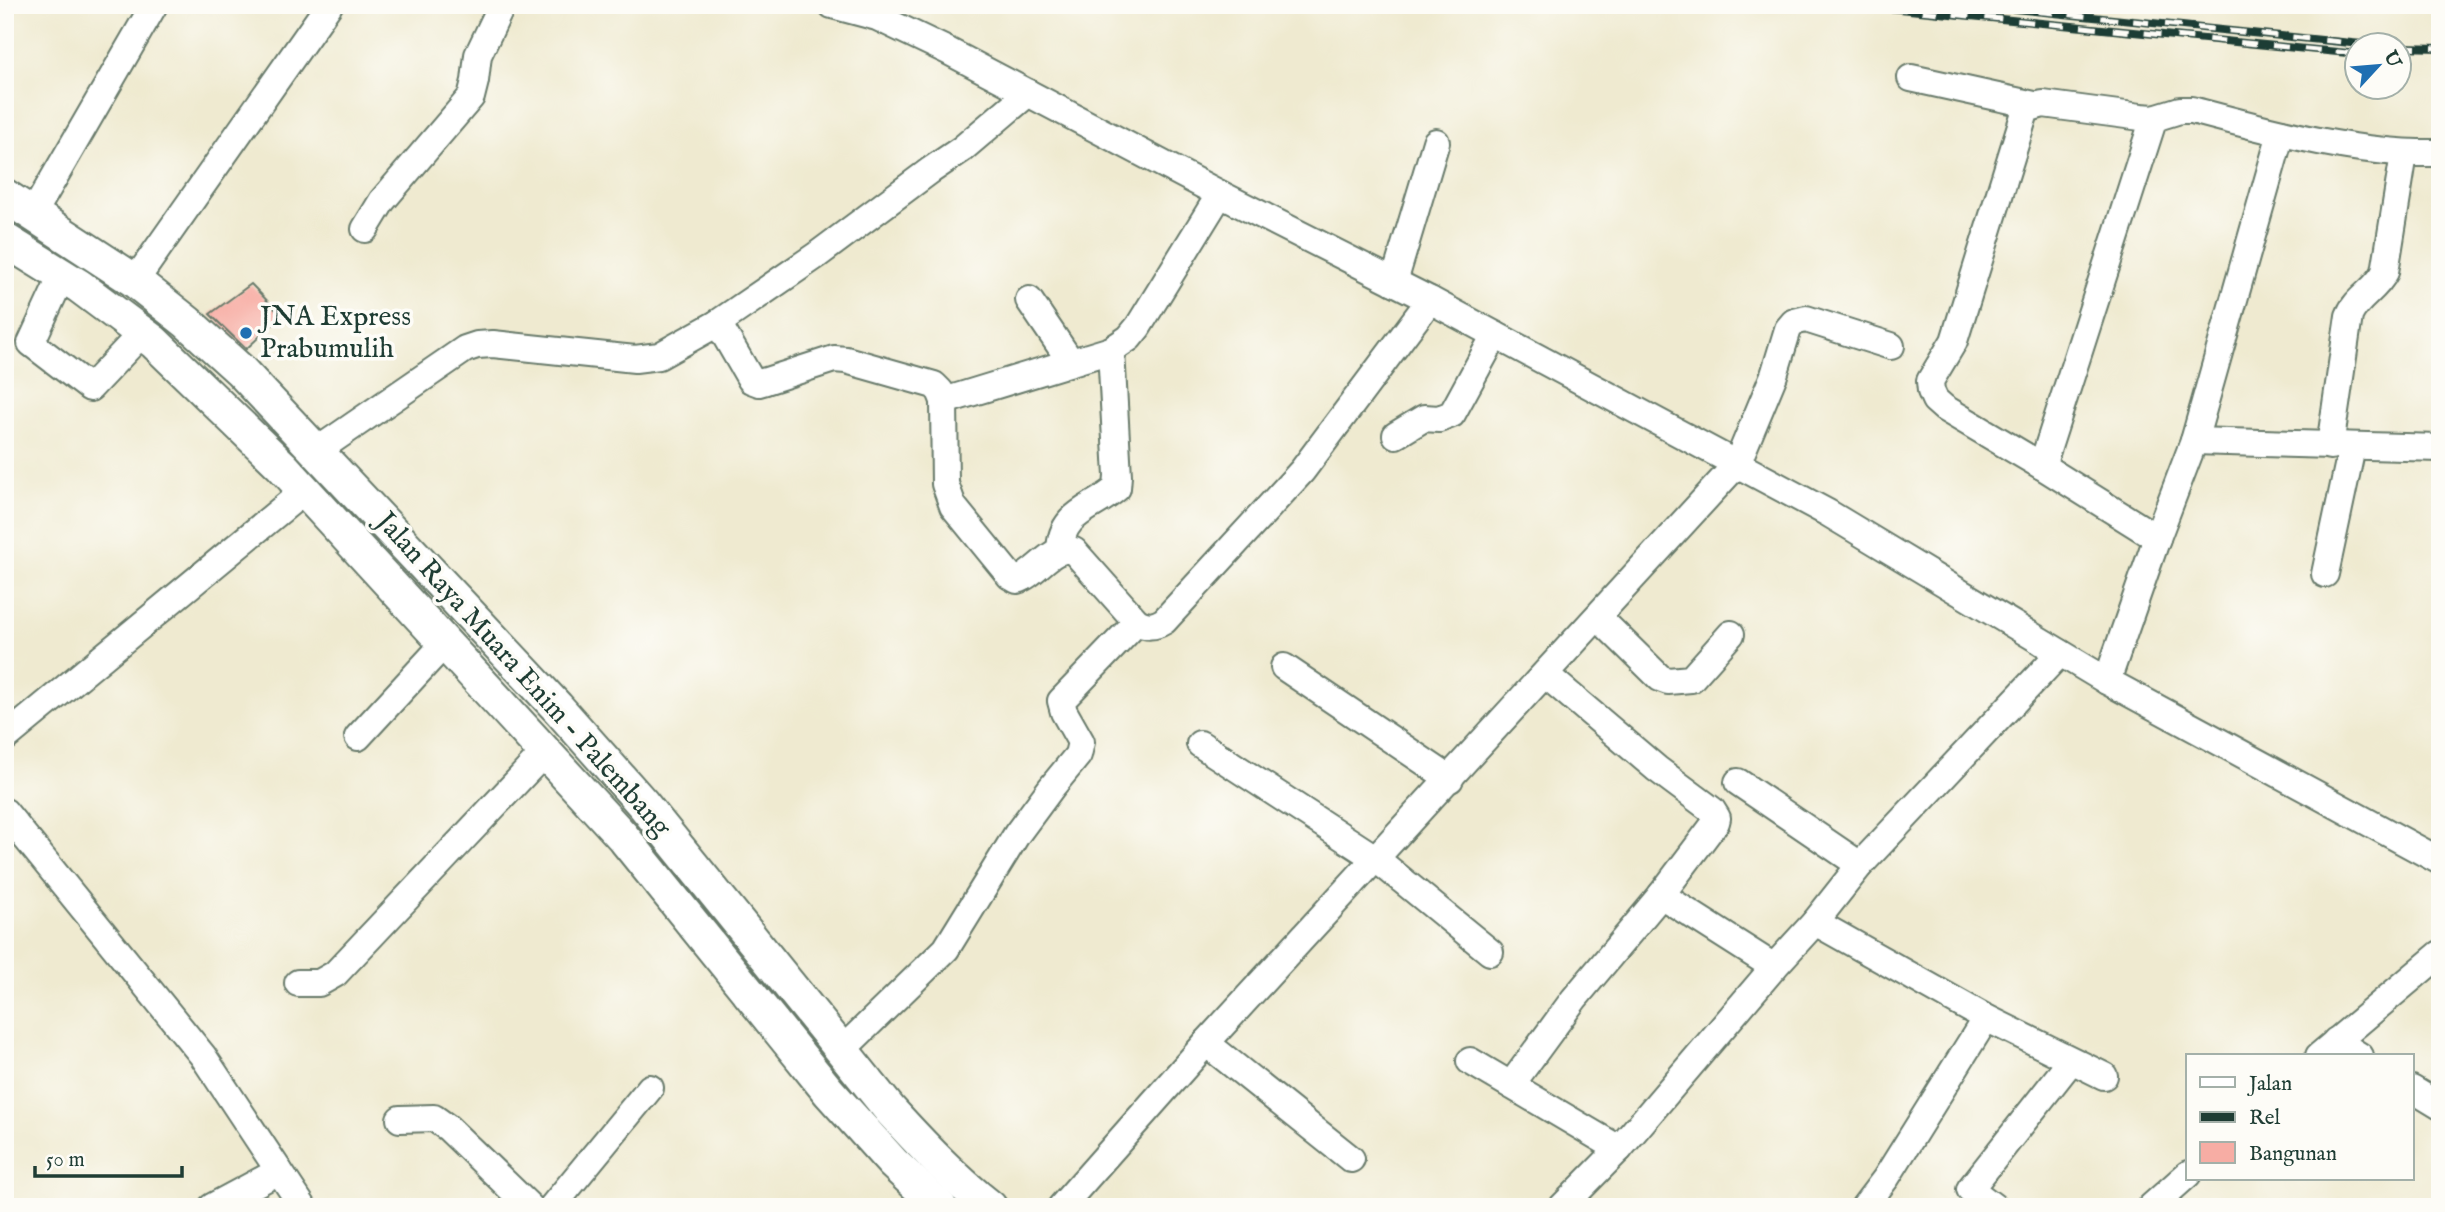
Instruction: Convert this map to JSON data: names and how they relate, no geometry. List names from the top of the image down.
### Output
{
  "streets": {
    "main road": ["Jalan Raya Muara Enim - Palembang"]
  },
  "places": ["JNA Express Prabumulih"],
  "legend": ["Jalan", "Rel", "Bangunan"],
  "scale_bar": "50 m",
  "north": "top right"
}
